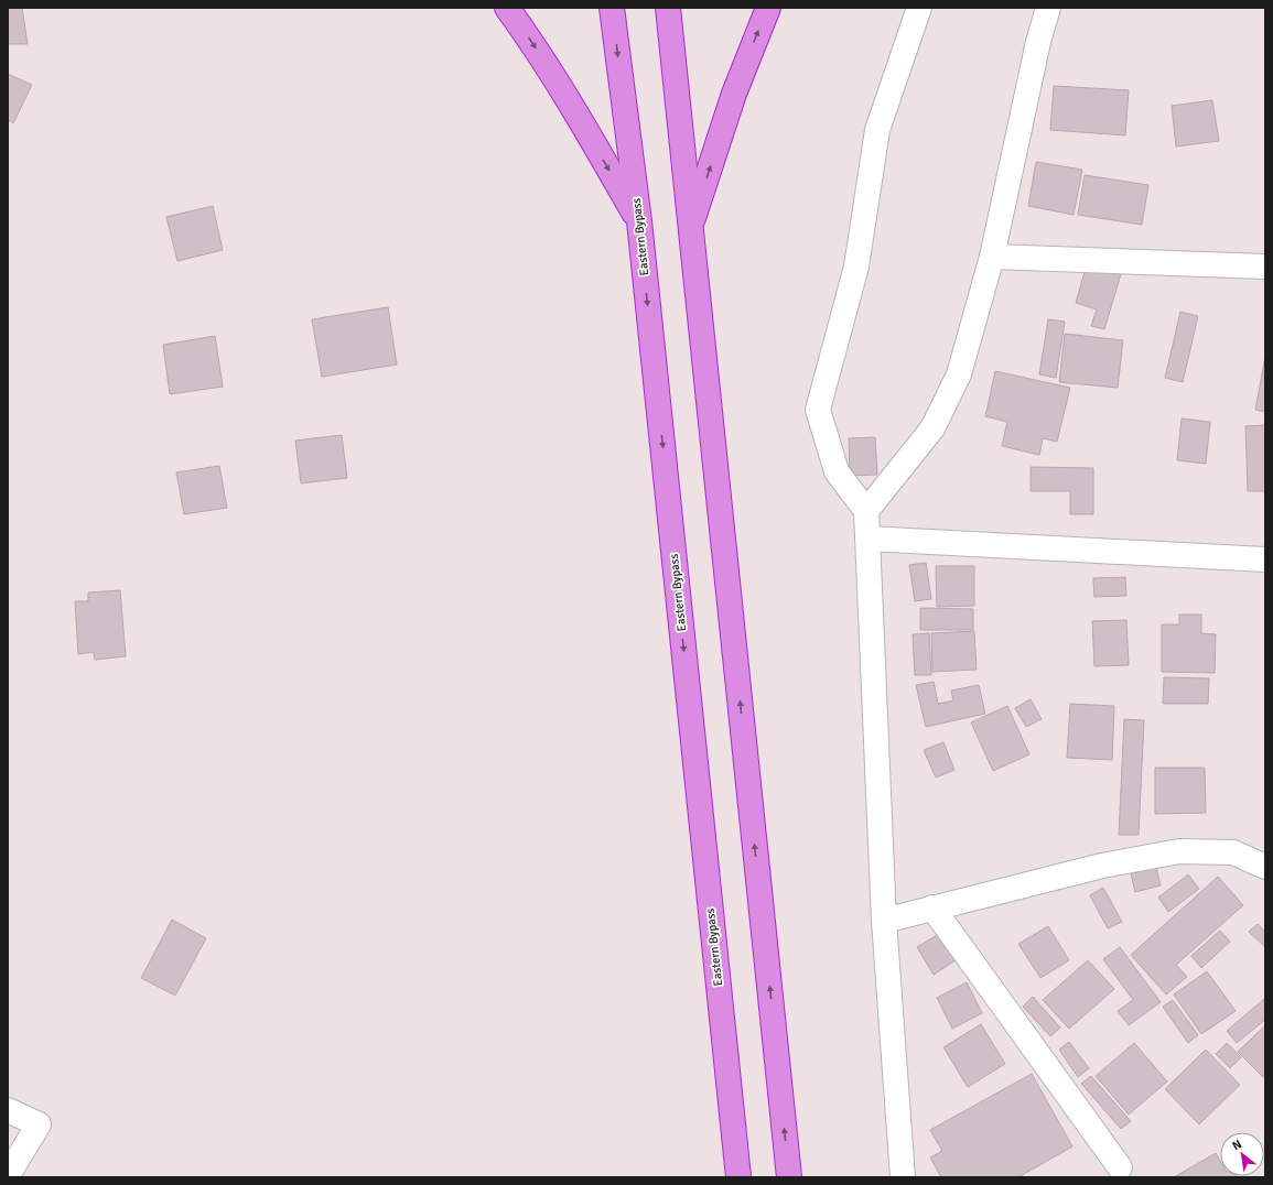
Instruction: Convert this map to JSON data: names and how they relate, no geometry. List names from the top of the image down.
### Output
{
  "streets": {
    "highway": ["Eastern Bypass"]
  },
  "north": "top left"
}
